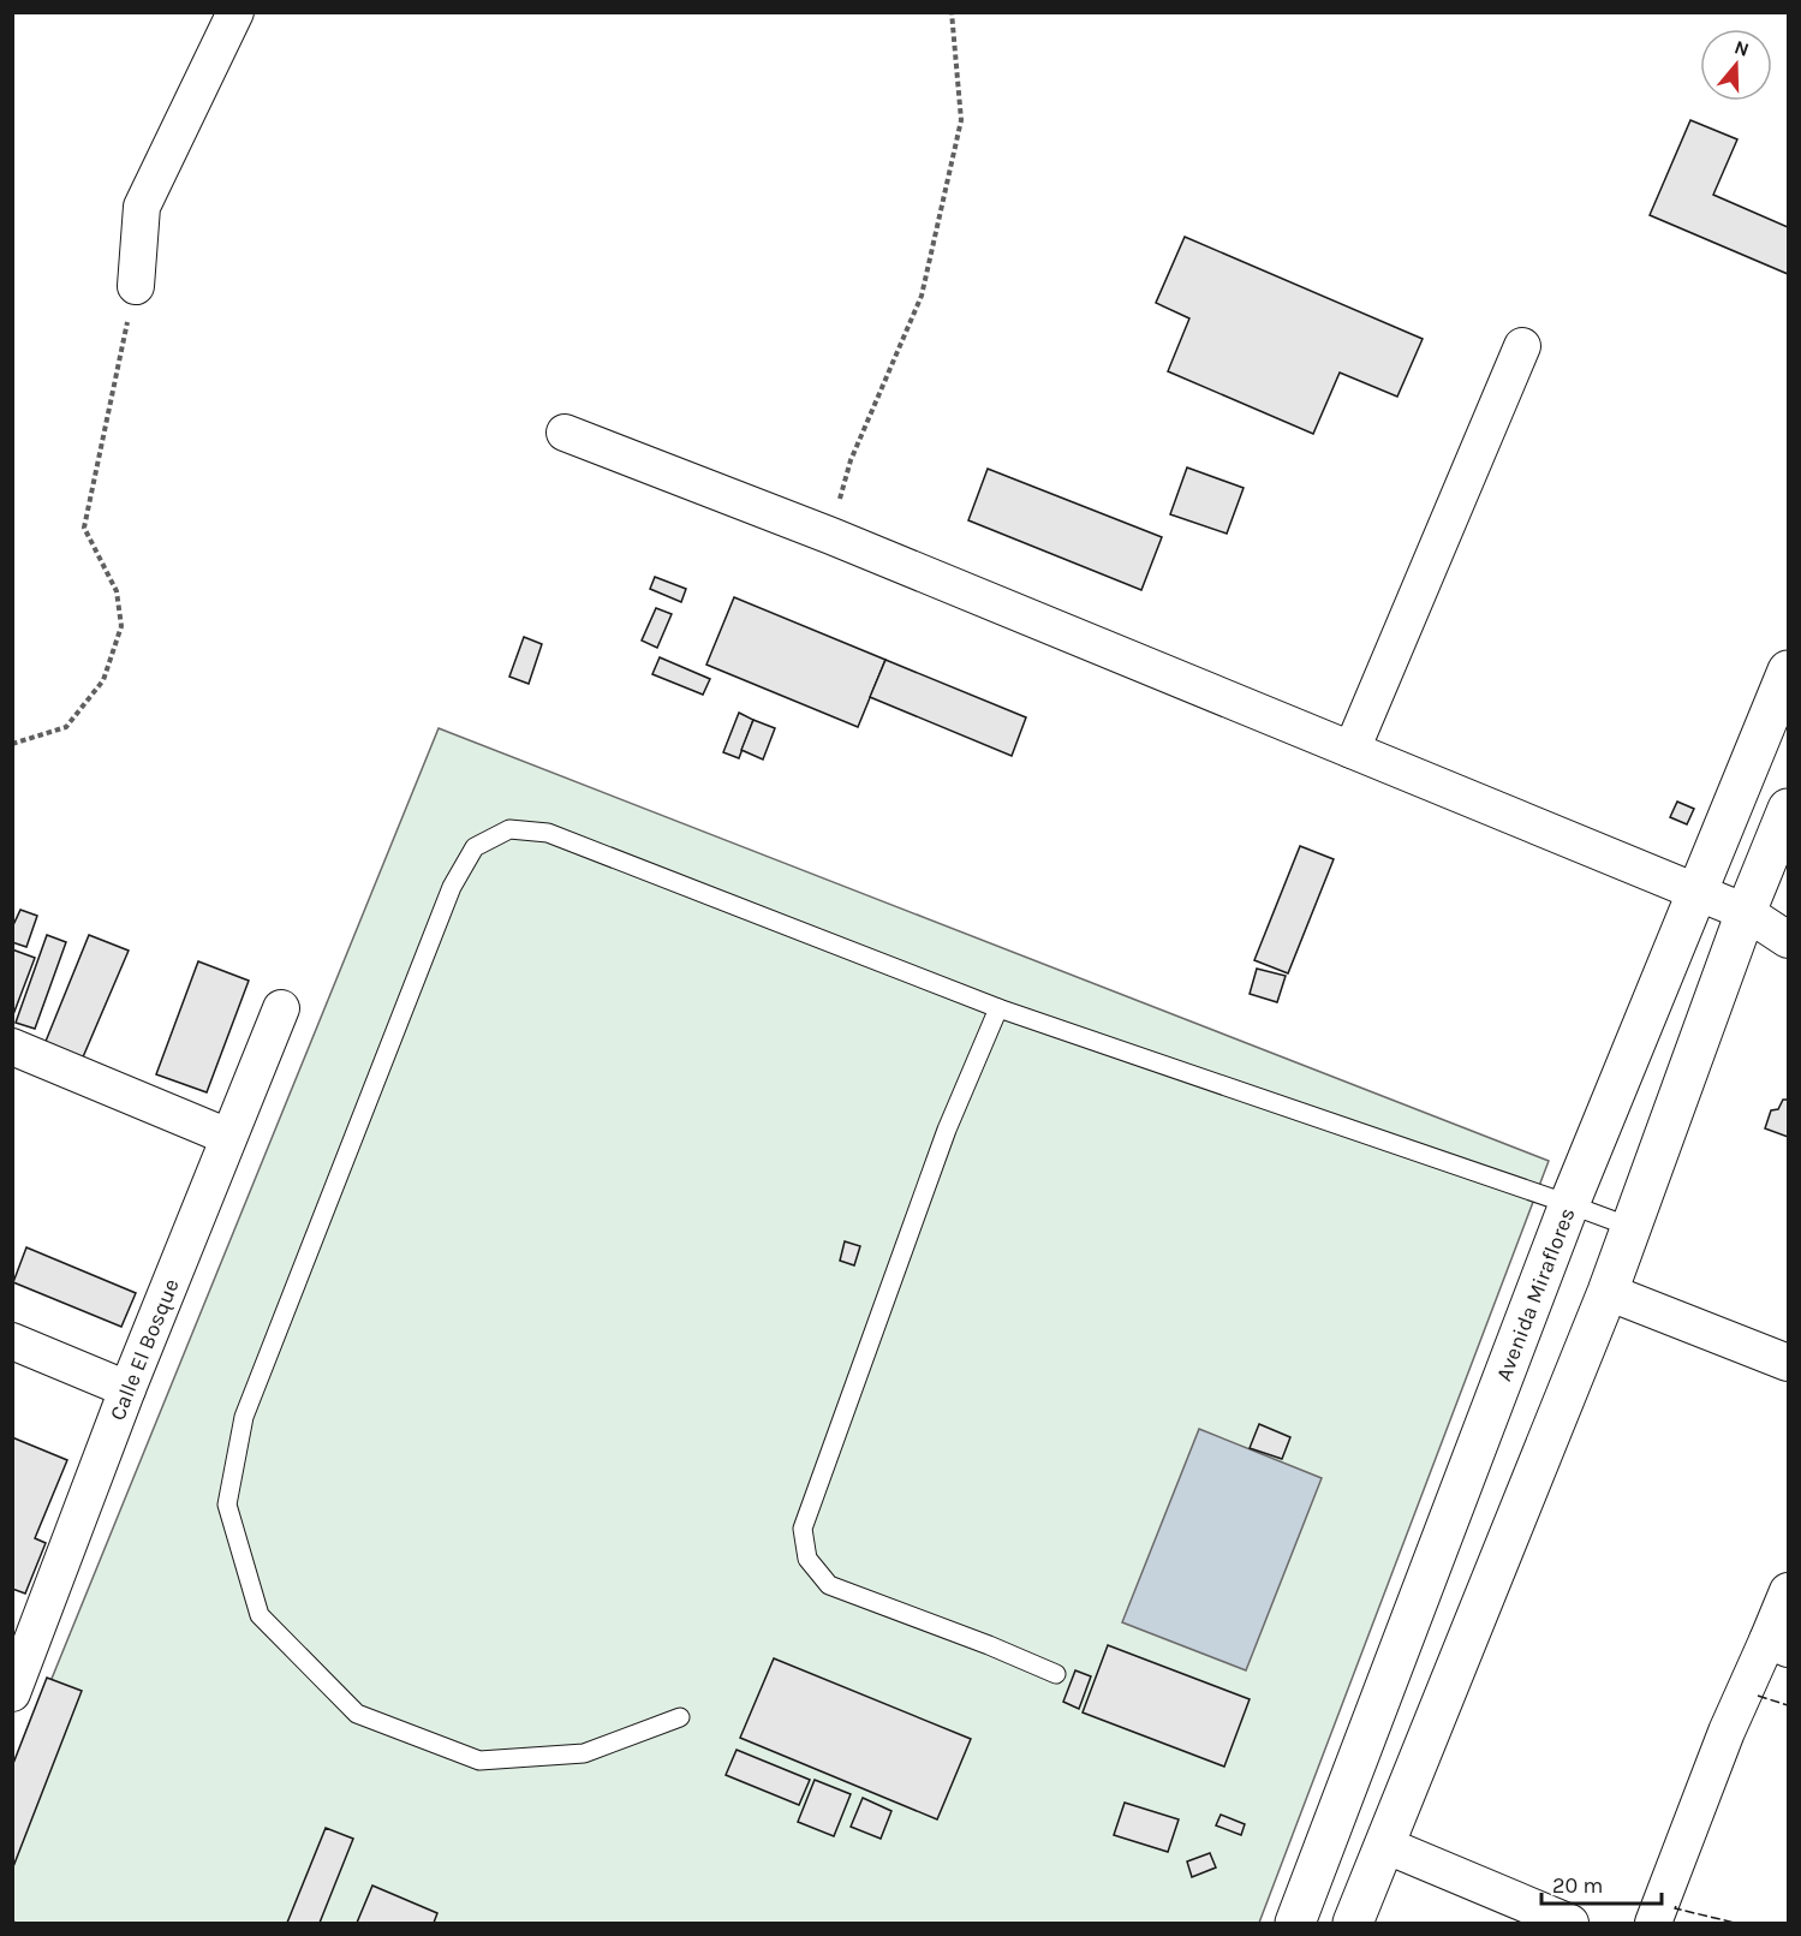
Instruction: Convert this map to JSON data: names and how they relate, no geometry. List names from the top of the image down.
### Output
{
  "streets": {
    "street": ["Avenida Miraflores", "Calle El Bosque"]
  },
  "scale_bar": "20 m",
  "north": "top"
}
